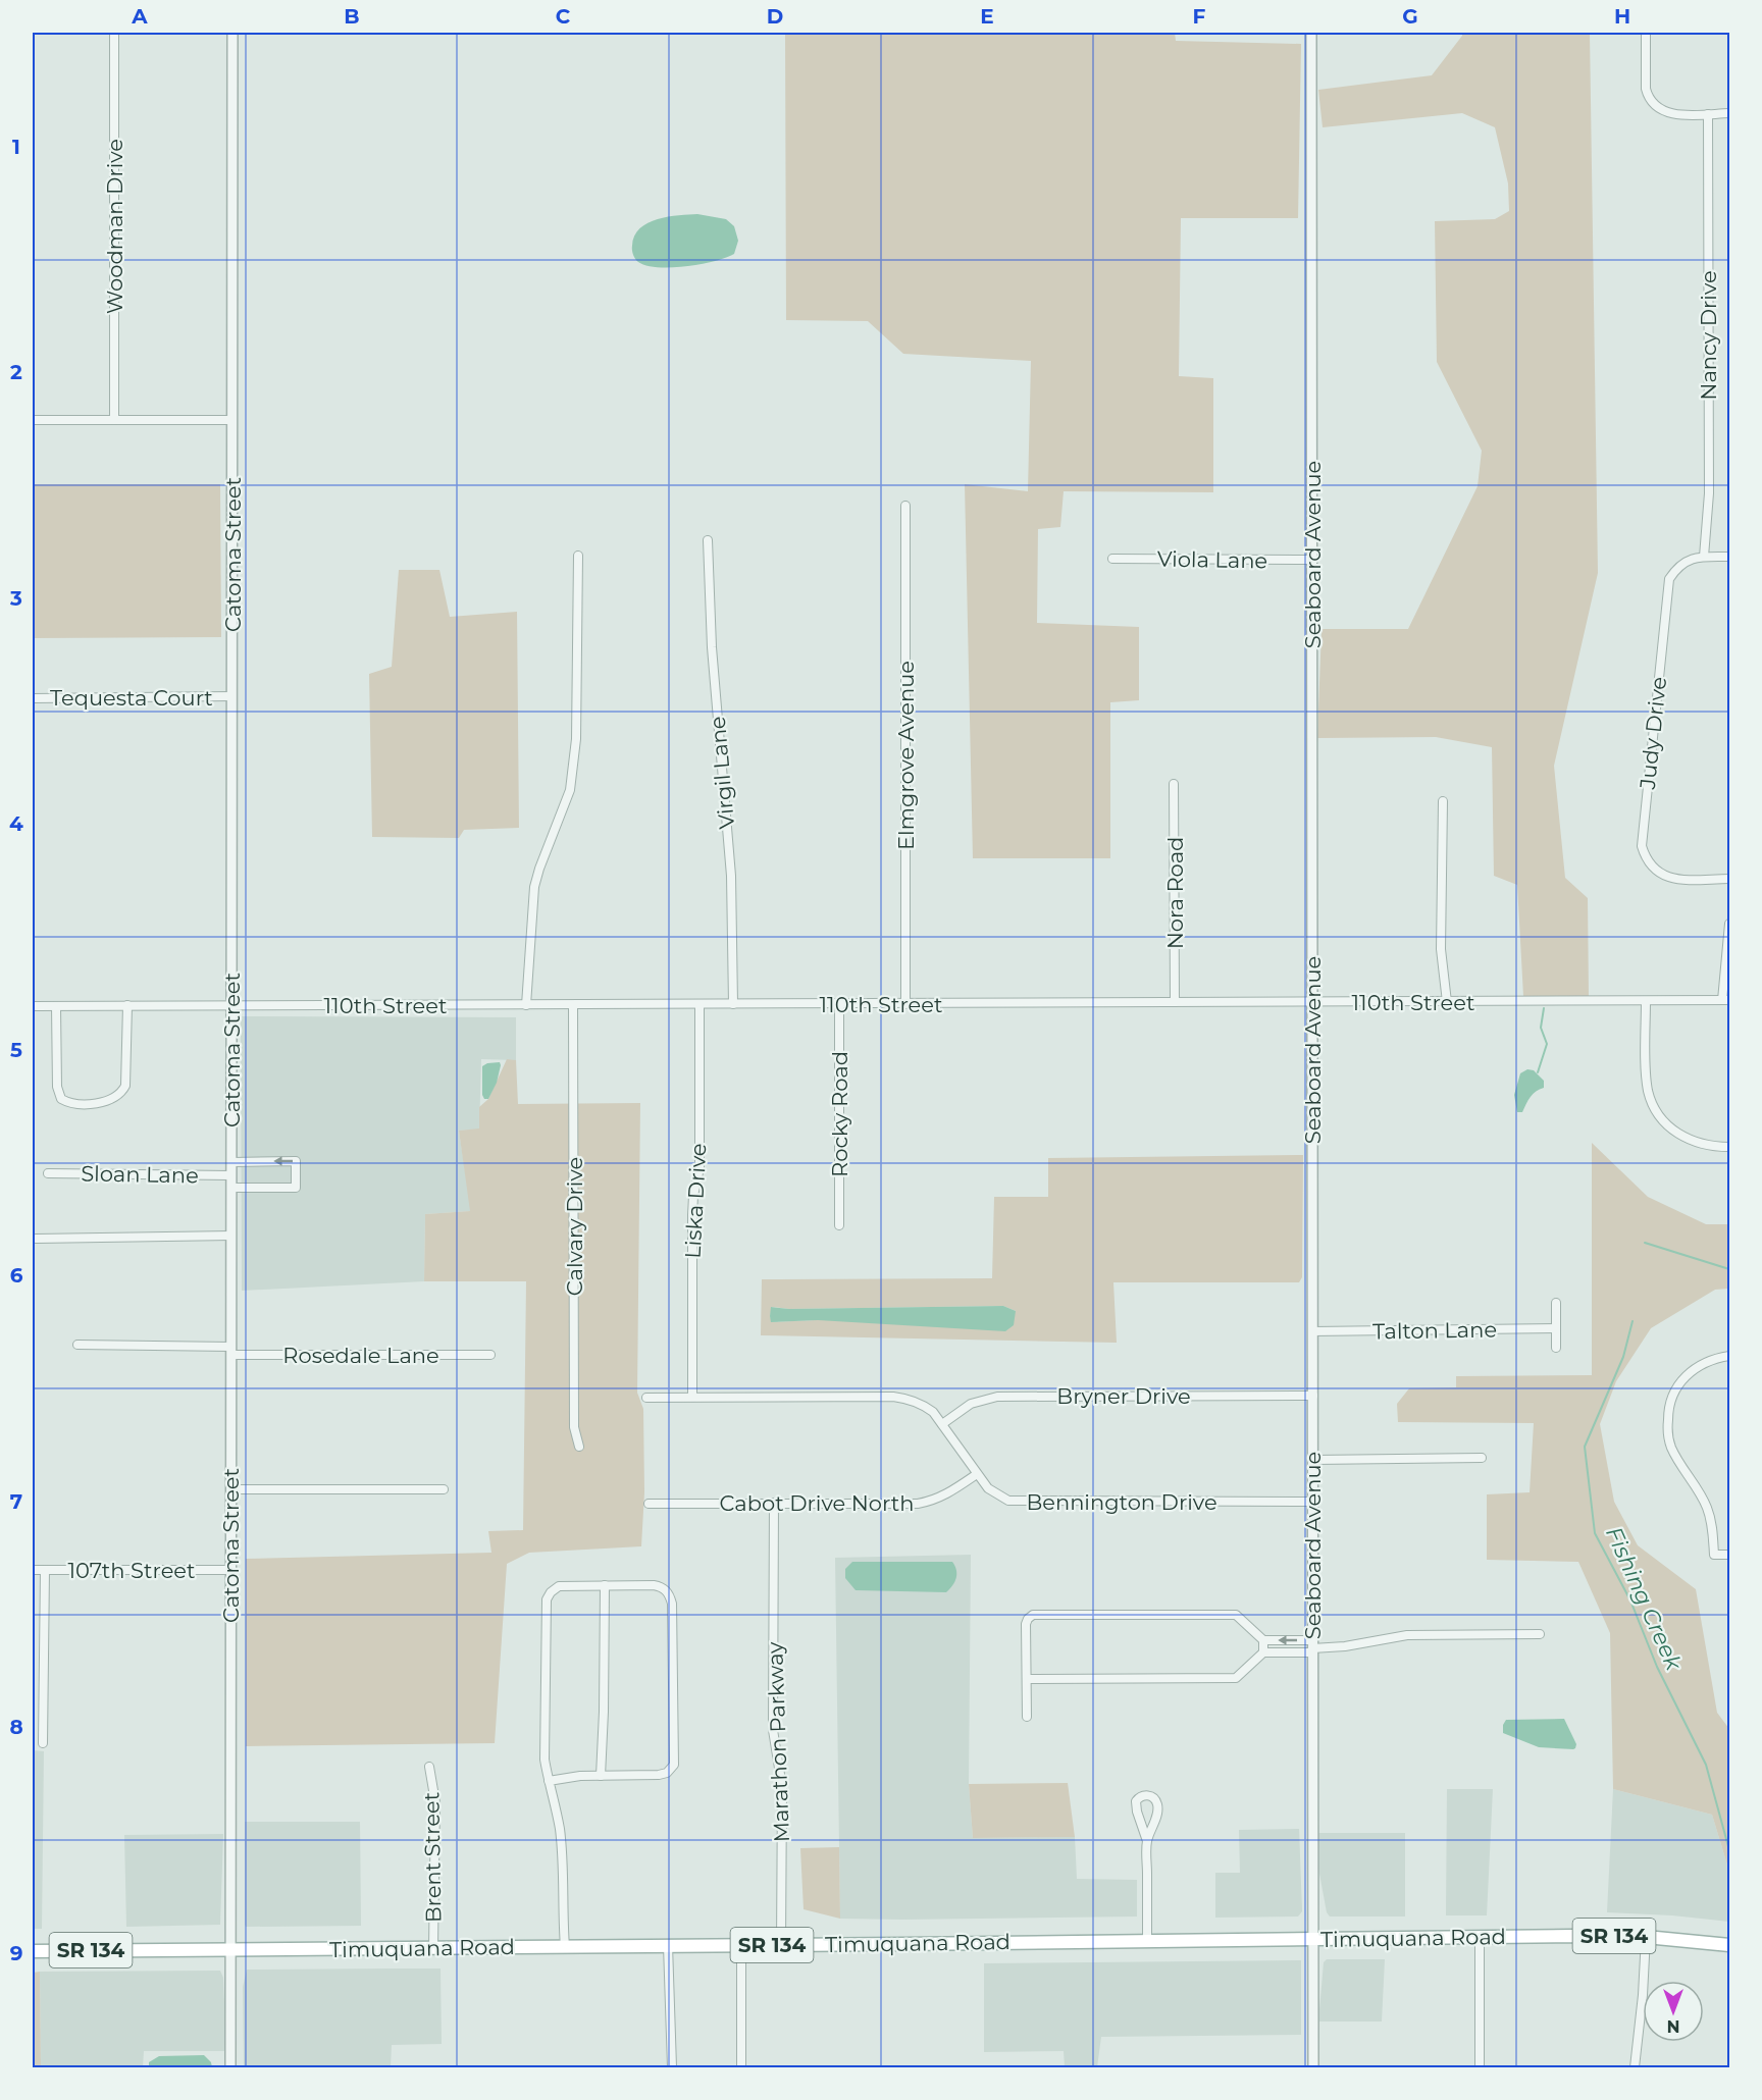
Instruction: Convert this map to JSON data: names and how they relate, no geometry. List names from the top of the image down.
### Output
{
  "streets": {
    "main road": ["SR 134", "Timuquana Road"],
    "street": [
      "Woodman Drive",
      "Nancy Drive",
      "Catoma Street",
      "Seaboard Avenue",
      "Viola Lane",
      "Tequesta Court",
      "Judy Drive",
      "Elmgrove Avenue",
      "Virgil Lane",
      "Nora Road",
      "110th Street",
      "Rocky Road",
      "Sloan Lane",
      "Liska Drive",
      "Calvary Drive",
      "Talton Lane",
      "Rosedale Lane",
      "Bryner Drive",
      "Bennington Drive",
      "Cabot Drive North",
      "107th Street",
      "Marathon Parkway",
      "Brent Street"
    ]
  },
  "crossings": [
    ["Nancy Drive", "Judy Drive"],
    ["Catoma Street", "Tequesta Court"],
    ["Catoma Street", "110th Street"],
    ["Catoma Street", "Sloan Lane"],
    ["Catoma Street", "Rosedale Lane"],
    ["Catoma Street", "107th Street"],
    ["Catoma Street", "Timuquana Road"],
    ["Seaboard Avenue", "Viola Lane"],
    ["Seaboard Avenue", "110th Street"],
    ["Seaboard Avenue", "Talton Lane"],
    ["Seaboard Avenue", "Bryner Drive"],
    ["Seaboard Avenue", "Bennington Drive"],
    ["Seaboard Avenue", "Timuquana Road"],
    ["Elmgrove Avenue", "110th Street"],
    ["Virgil Lane", "110th Street"],
    ["Nora Road", "110th Street"],
    ["110th Street", "Rocky Road"],
    ["110th Street", "Liska Drive"],
    ["110th Street", "Calvary Drive"],
    ["Liska Drive", "Bennington Drive"],
    ["Bryner Drive", "Bennington Drive"],
    ["Bennington Drive", "Cabot Drive North"],
    ["Cabot Drive North", "Marathon Parkway"],
    ["Marathon Parkway", "Timuquana Road"],
    ["Brent Street", "Timuquana Road"]
  ],
  "water": ["Fishing Creek"],
  "north": "bottom",
  "grid": {
    "columns": [
      "A",
      "B",
      "C",
      "D",
      "E",
      "F",
      "G",
      "H"
    ],
    "rows": [
      "1",
      "2",
      "3",
      "4",
      "5",
      "6",
      "7",
      "8",
      "9"
    ]
  }
}
